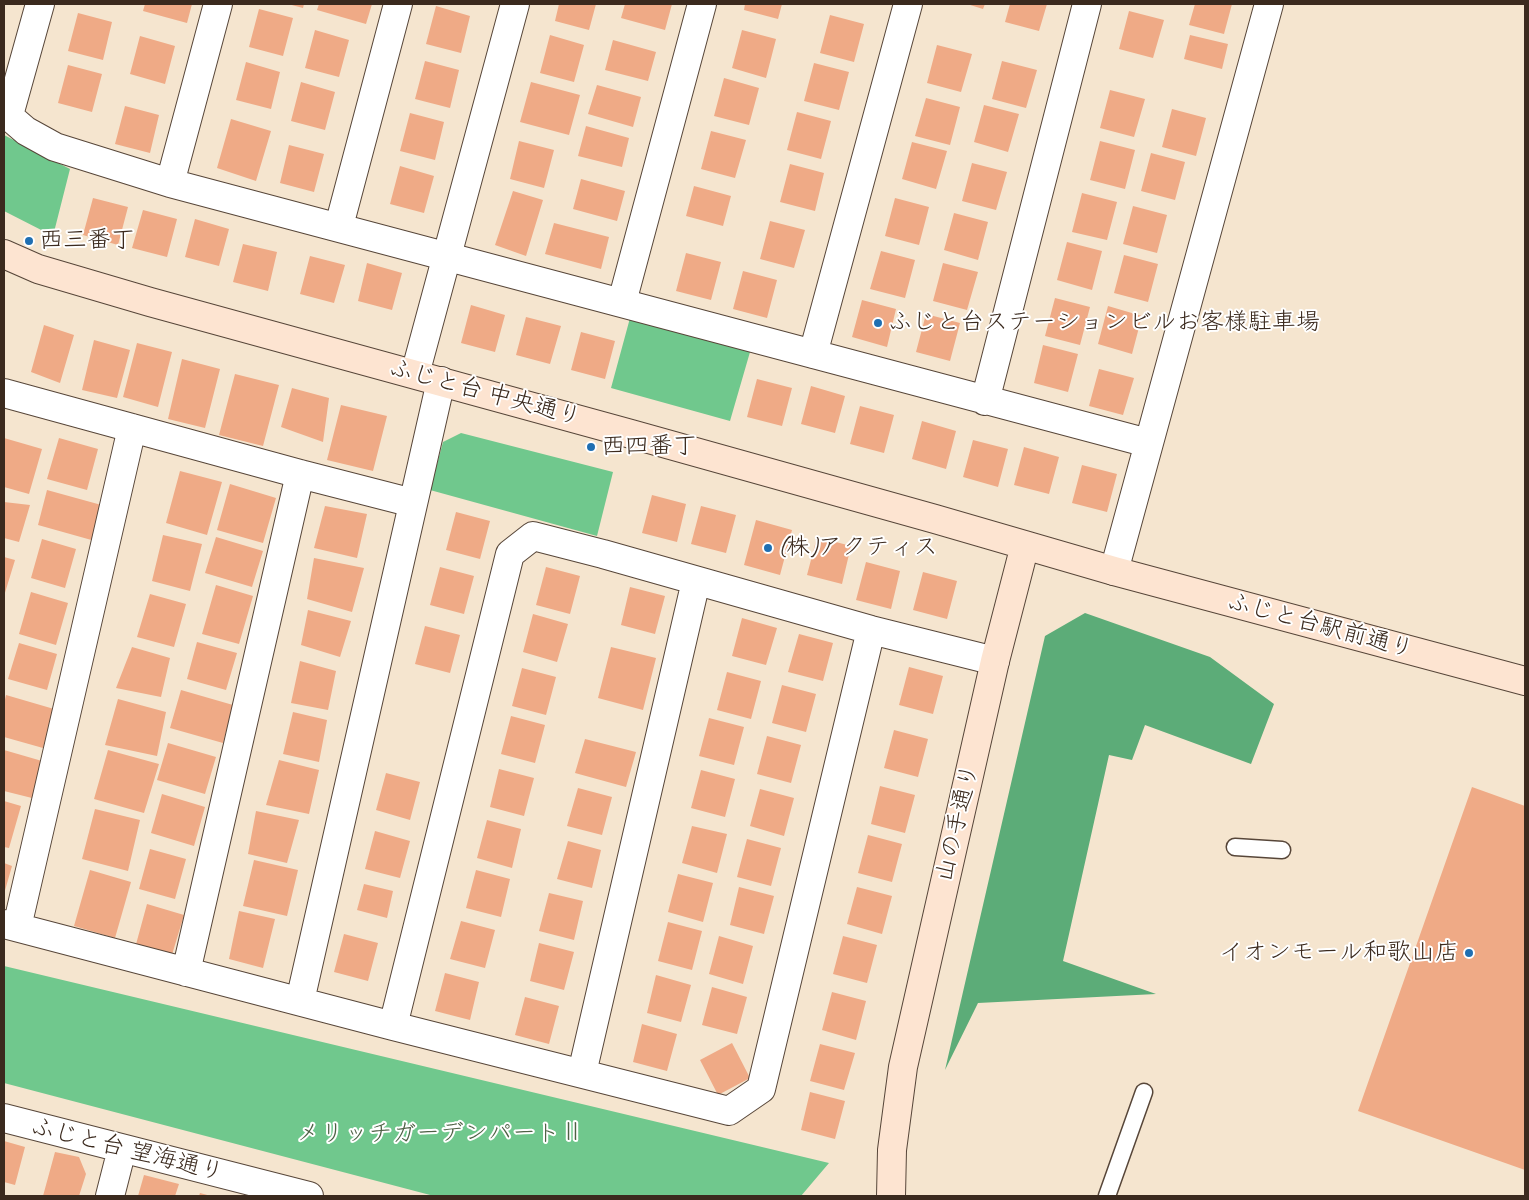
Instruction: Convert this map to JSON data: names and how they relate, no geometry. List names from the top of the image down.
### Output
{
  "streets": {
    "street": [
      "ふじと台 中央通り",
      "ふじと台駅前通り",
      "山の手通り",
      "ふじと台 望海通り"
    ]
  },
  "crossings": [
    ["ふじと台 中央通り", "山の手通り"]
  ],
  "parks": ["メリッチガーデンパートⅡ"],
  "places": [
    "西三番丁",
    "ふじと台ステーションビルお客様駐車場",
    "西四番丁",
    "(株)アクティス",
    "イオンモール和歌山店"
  ]
}
